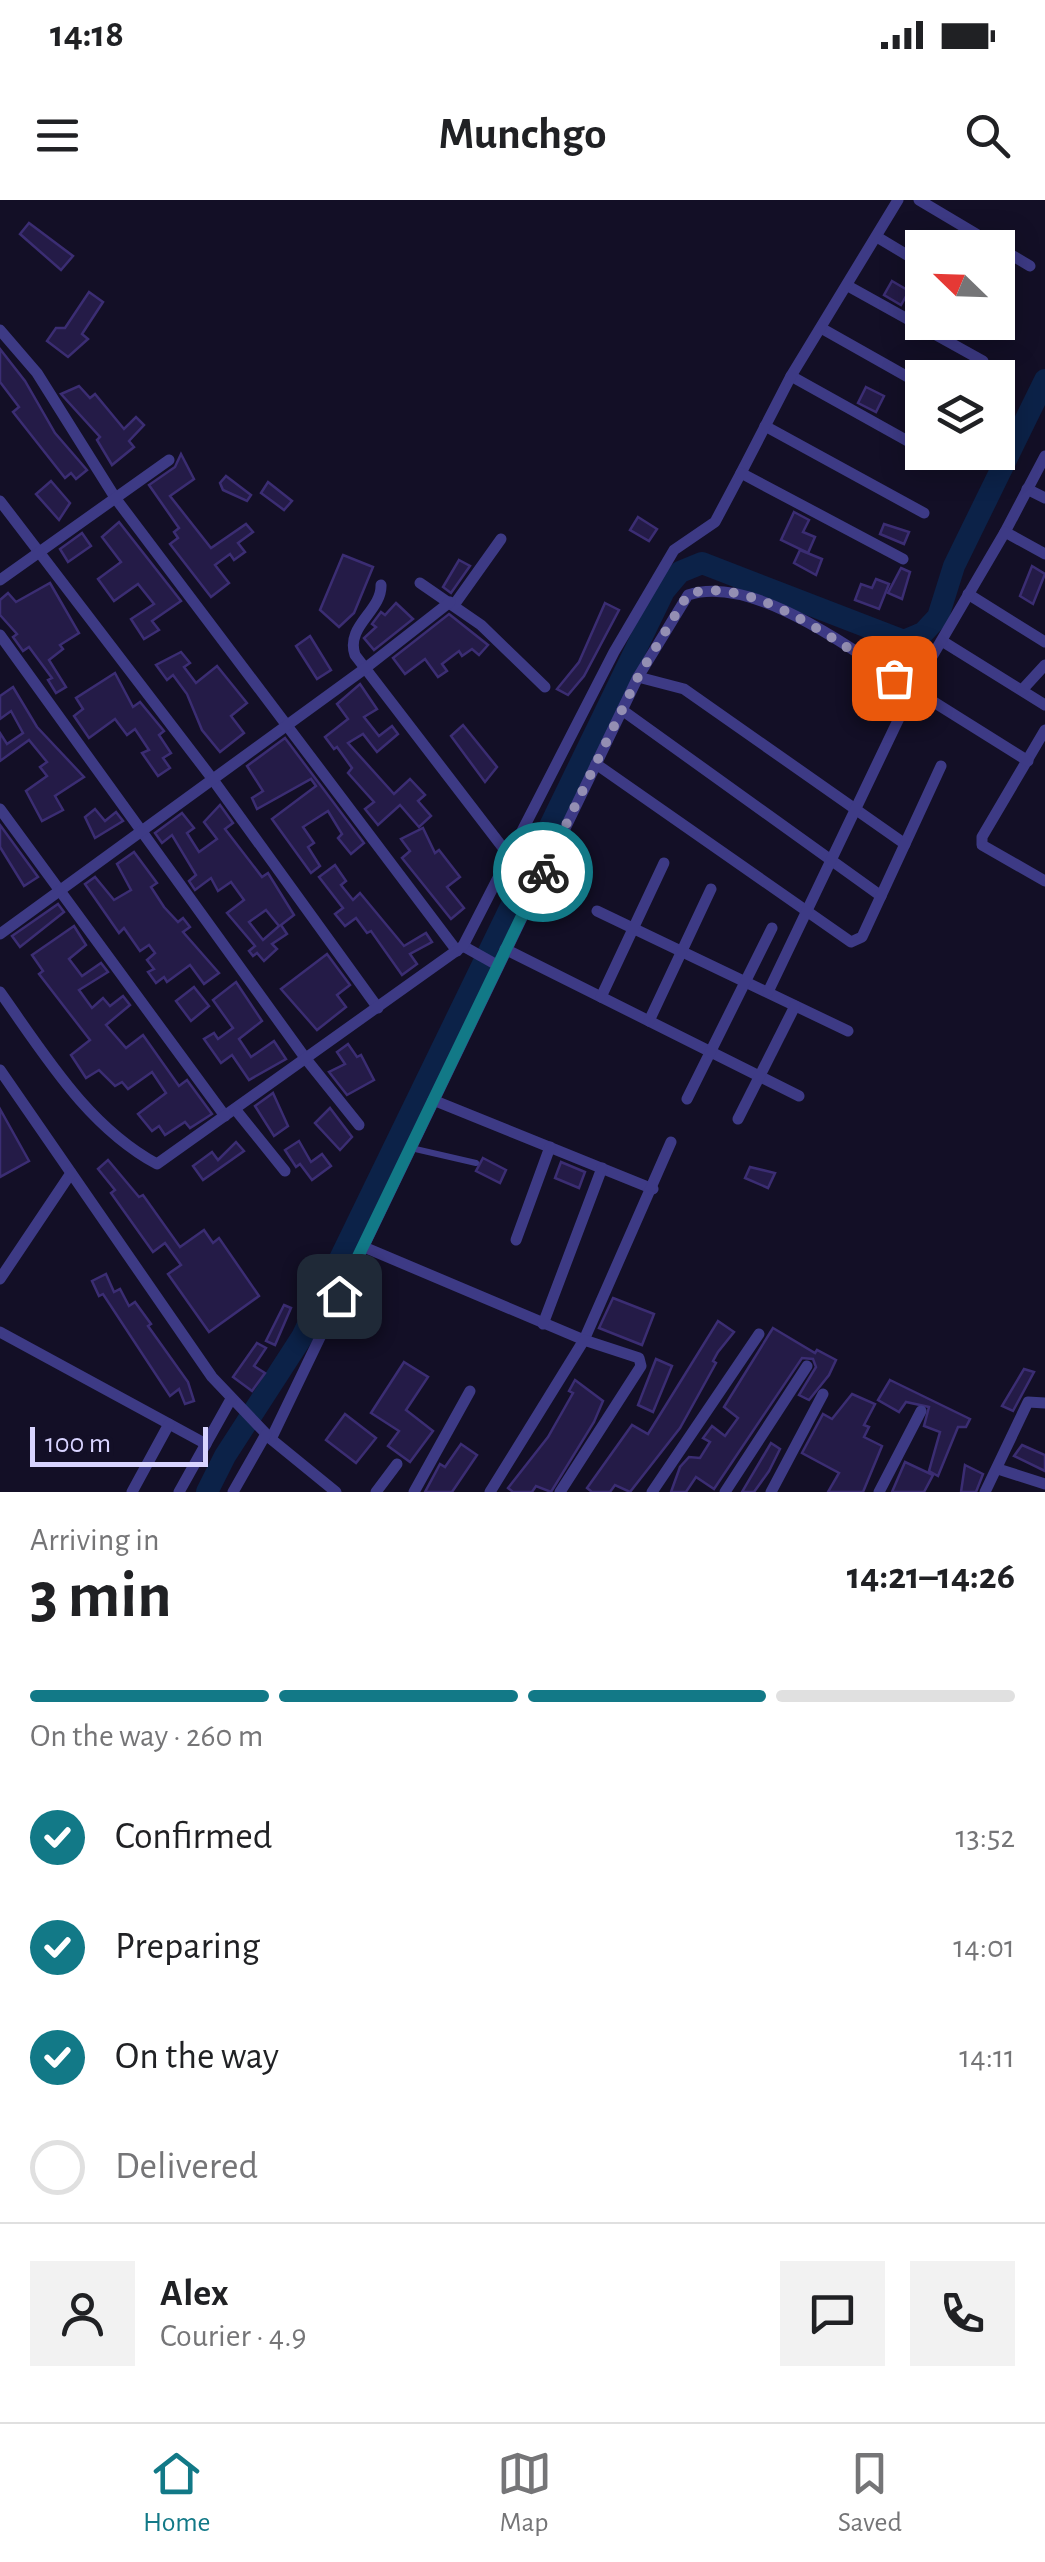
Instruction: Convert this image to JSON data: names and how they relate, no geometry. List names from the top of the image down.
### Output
{
  "scale_bar": "100 m",
  "north": "top left",
  "page": {
    "status": "14:18",
    "header": "Munchgo",
    "scale": "100 m",
    "heading": ["3 min", "Arriving in", "14:21–14:26"],
    "panel": ["Alex", "Courier · 4.9"],
    "bar": "On the way · 260 m",
    "list": [
      ["Confirmed", "13:52"],
      ["Preparing", "14:01"],
      ["On the way", "14:11"],
      "Delivered"
    ],
    "tabs": ["Home", "Map", "Saved"]
  }
}
